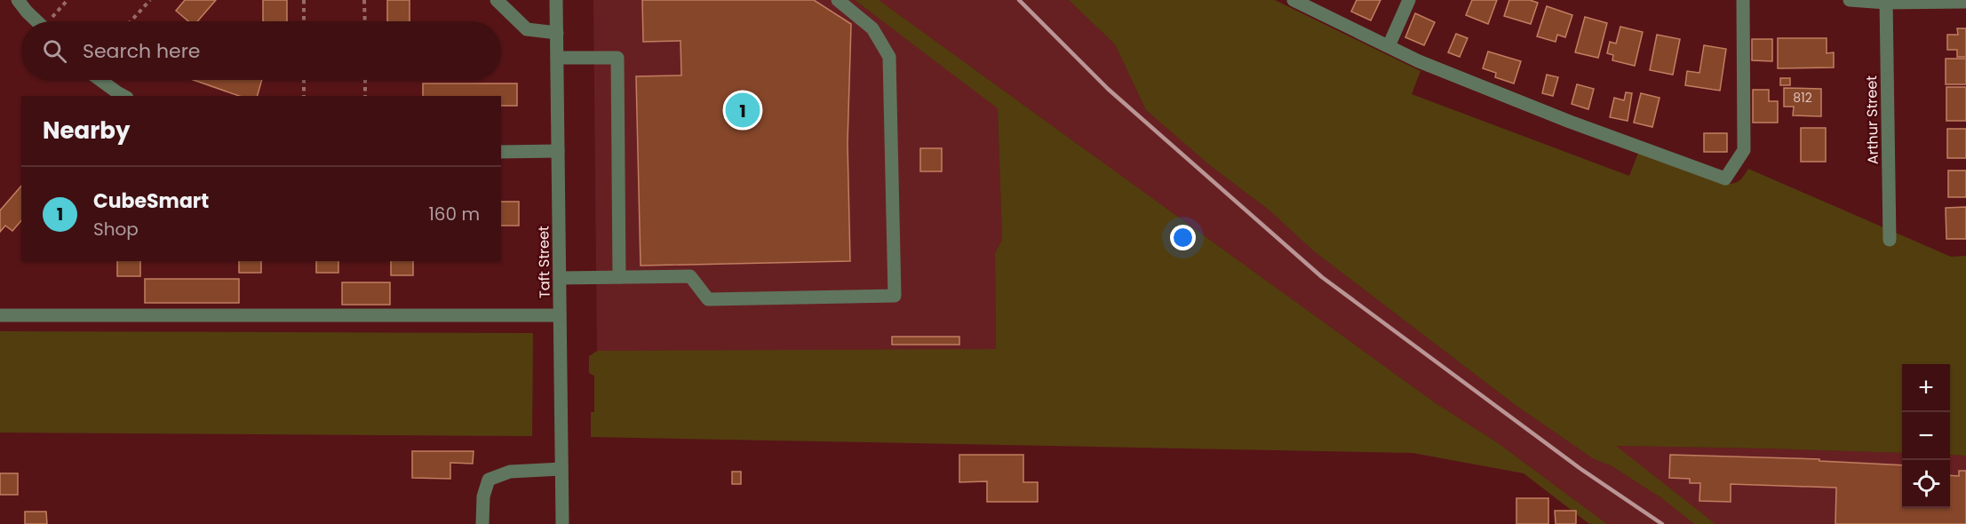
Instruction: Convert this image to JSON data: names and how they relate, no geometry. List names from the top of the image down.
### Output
{
  "streets": {
    "street": ["Arthur Street", "Taft Street"]
  },
  "house_numbers": ["812"],
  "page": {
    "search": "Search here",
    "pins": "1",
    "heading": "Nearby",
    "list": [
      {
        "mark": "1",
        "name": "CubeSmart",
        "note": "Shop",
        "value": "160 m"
      }
    ],
    "map_buttons": ["+", "−"]
  }
}
